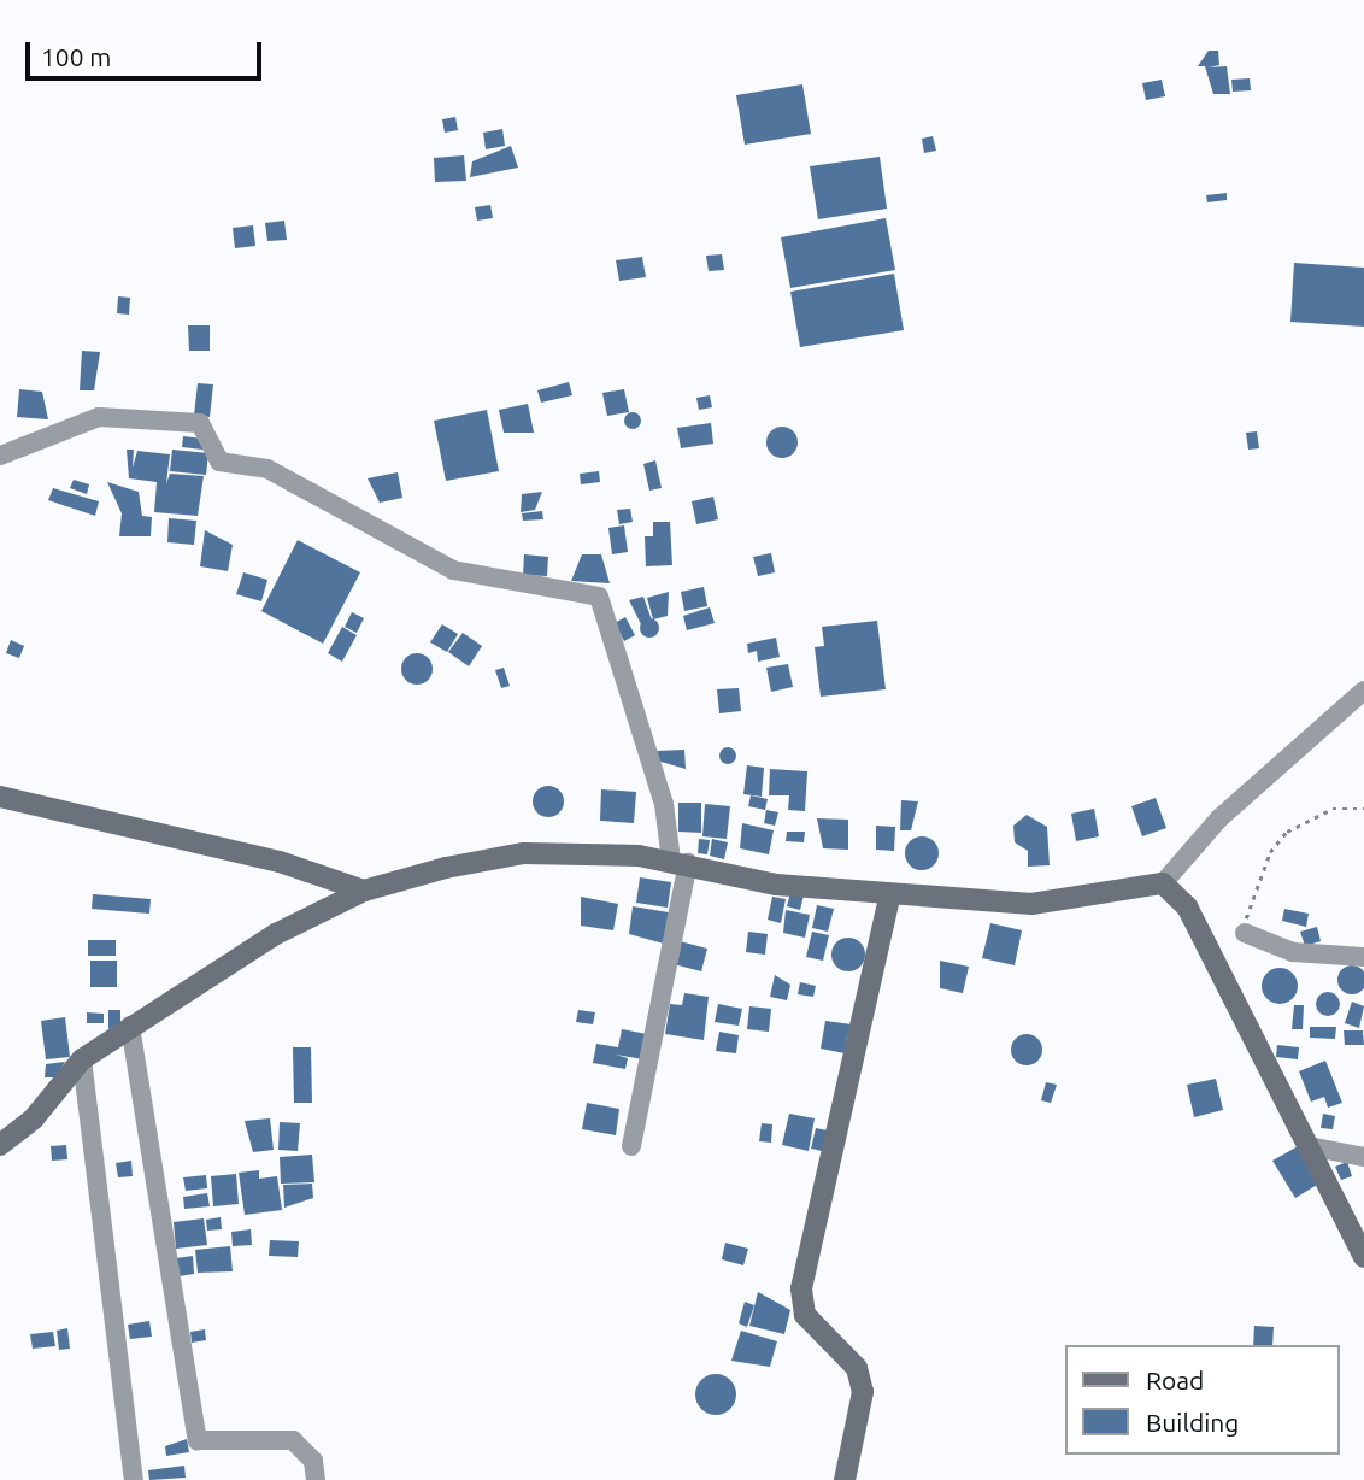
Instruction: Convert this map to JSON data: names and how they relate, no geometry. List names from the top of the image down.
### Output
{
  "legend": ["Road", "Building"],
  "scale_bar": "100 m"
}
